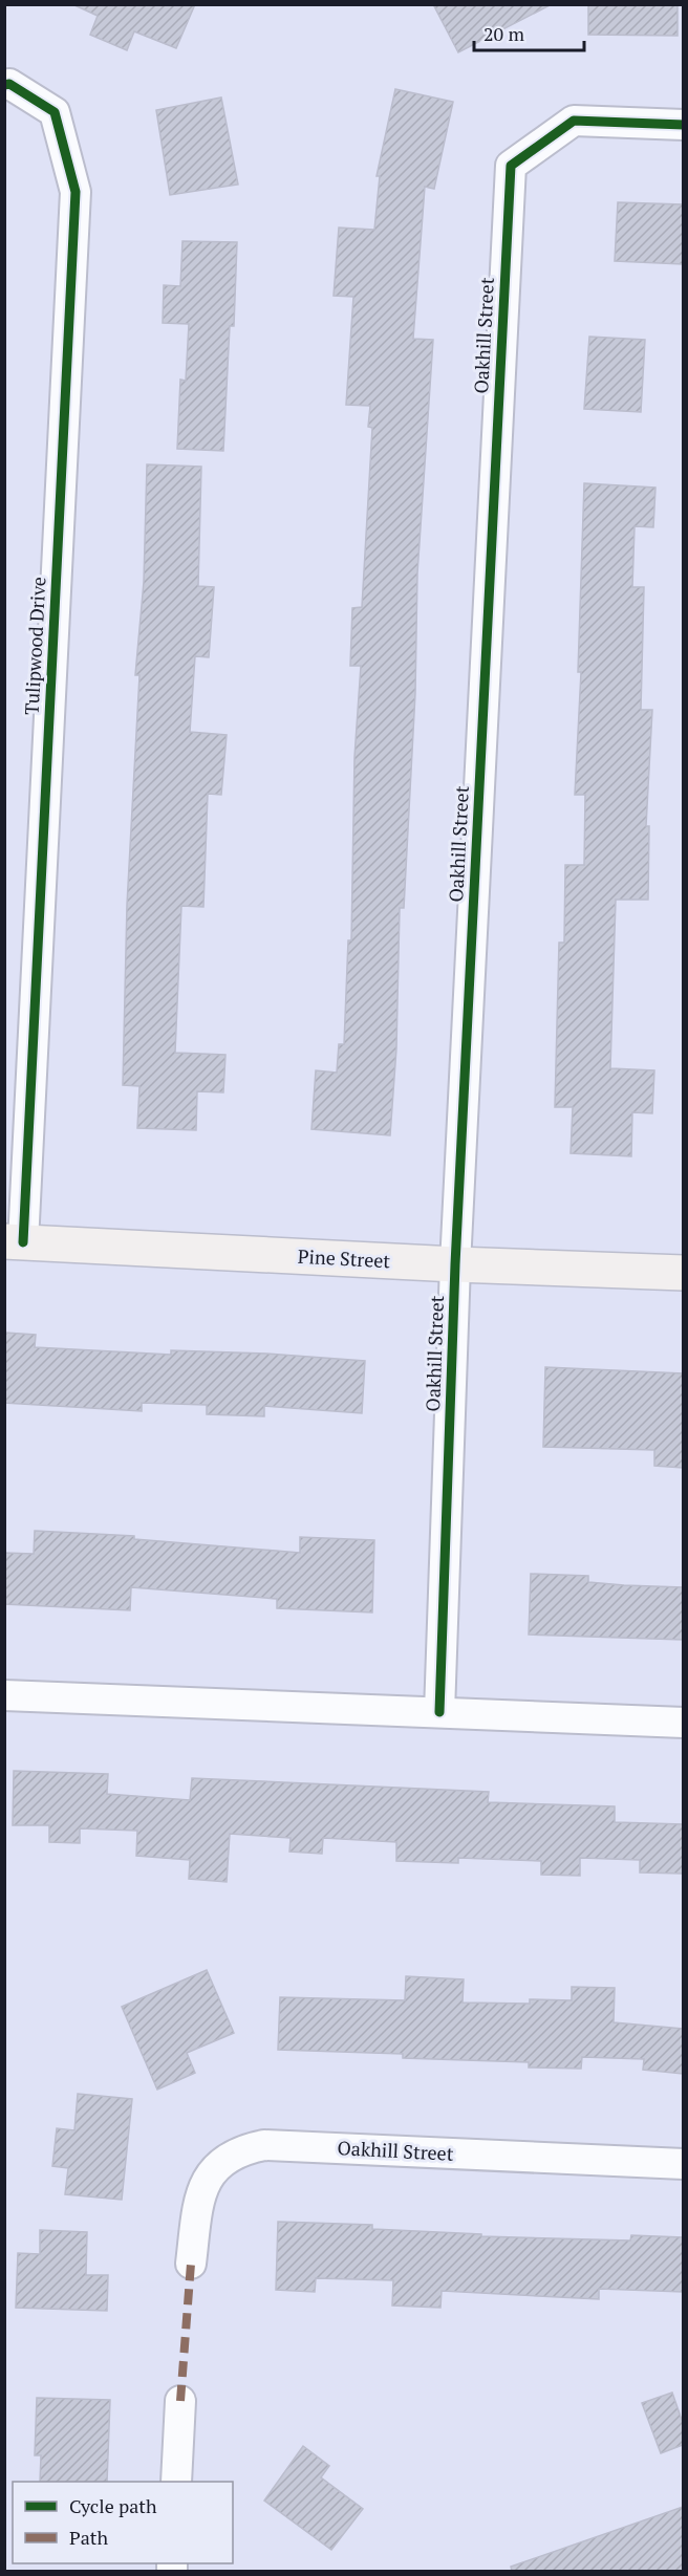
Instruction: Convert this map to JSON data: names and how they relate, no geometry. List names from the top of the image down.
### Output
{
  "streets": {
    "street": ["Oakhill Street", "Tulipwood Drive", "Pine Street"]
  },
  "crossings": [
    ["Oakhill Street", "Pine Street"],
    ["Tulipwood Drive", "Pine Street"]
  ],
  "legend": ["Cycle path", "Path"],
  "scale_bar": "20 m"
}
